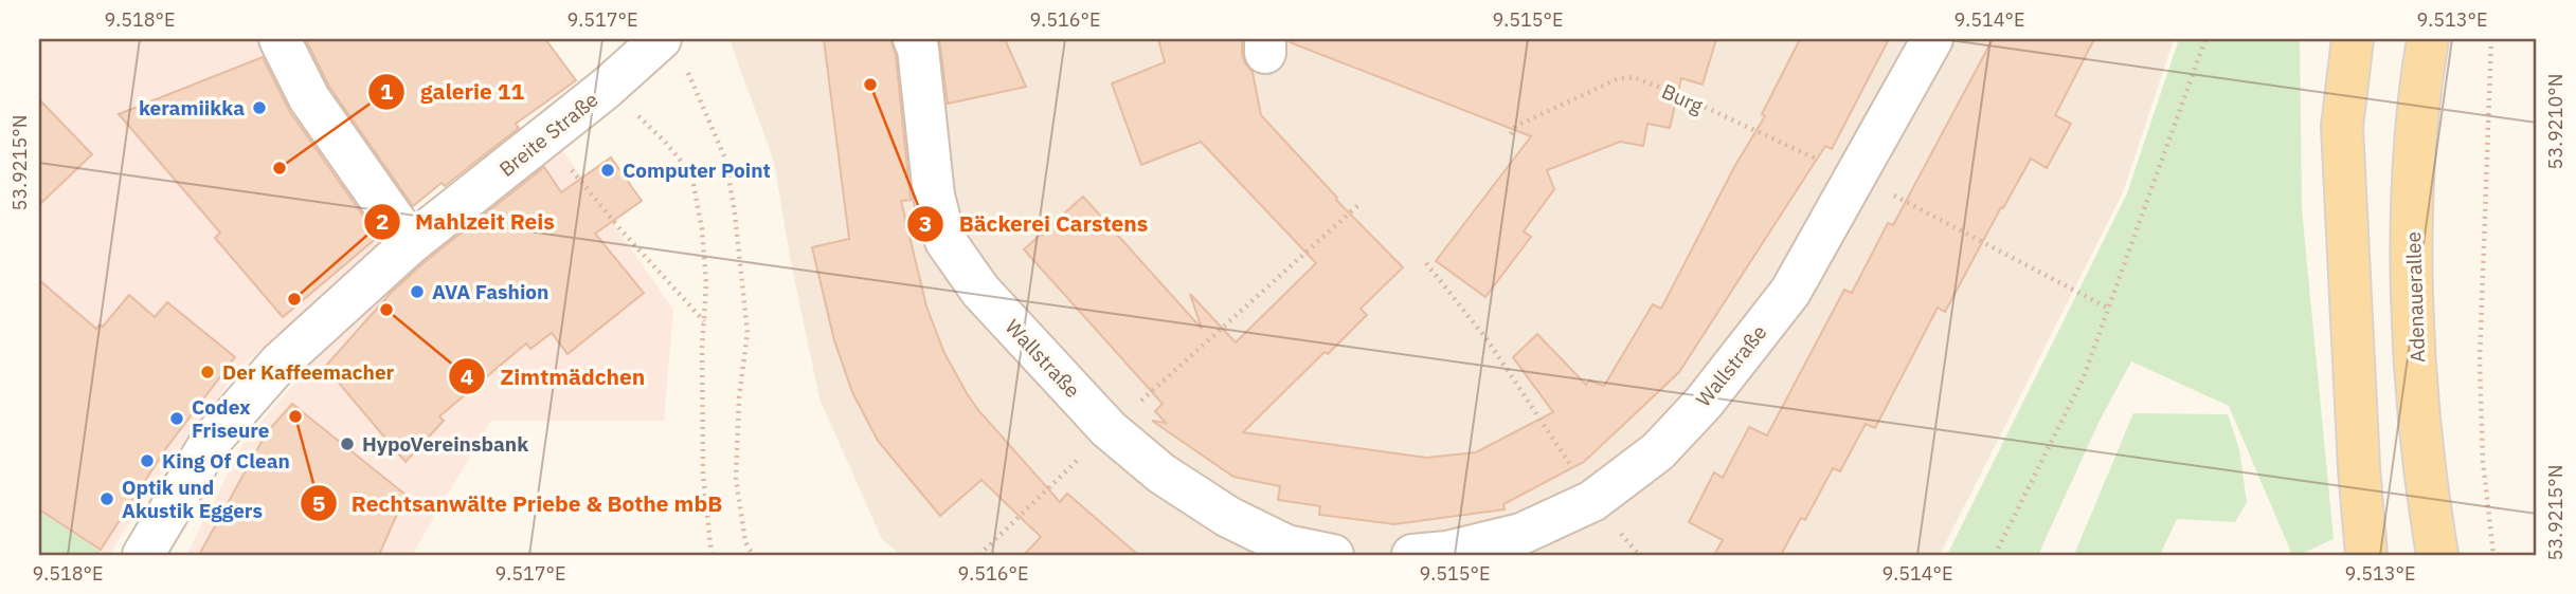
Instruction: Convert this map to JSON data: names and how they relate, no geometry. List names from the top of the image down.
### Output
{
  "streets": {
    "main road": ["Adenauerallee"],
    "street": ["Breite Straße", "Wallstraße"],
    "path": ["Burg"]
  },
  "crossings": [
    ["Burg", "Wallstraße"]
  ],
  "places": [
    "Bäckerei Carstens",
    "keramiikka",
    "galerie 11",
    "Computer Point",
    "AVA Fashion",
    "Mahlzeit Reis",
    "Zimtmädchen",
    "Der Kaffeemacher",
    "Rechtsanwälte Priebe & Bothe mbB",
    "Codex Friseure",
    "HypoVereinsbank",
    "King Of Clean",
    "Optik und Akustik Eggers"
  ],
  "coordinates": [
    "9.518°E",
    "9.517°E",
    "9.516°E",
    "9.515°E",
    "9.514°E",
    "9.513°E",
    "53.9210°N",
    "53.9215°N"
  ]
}
